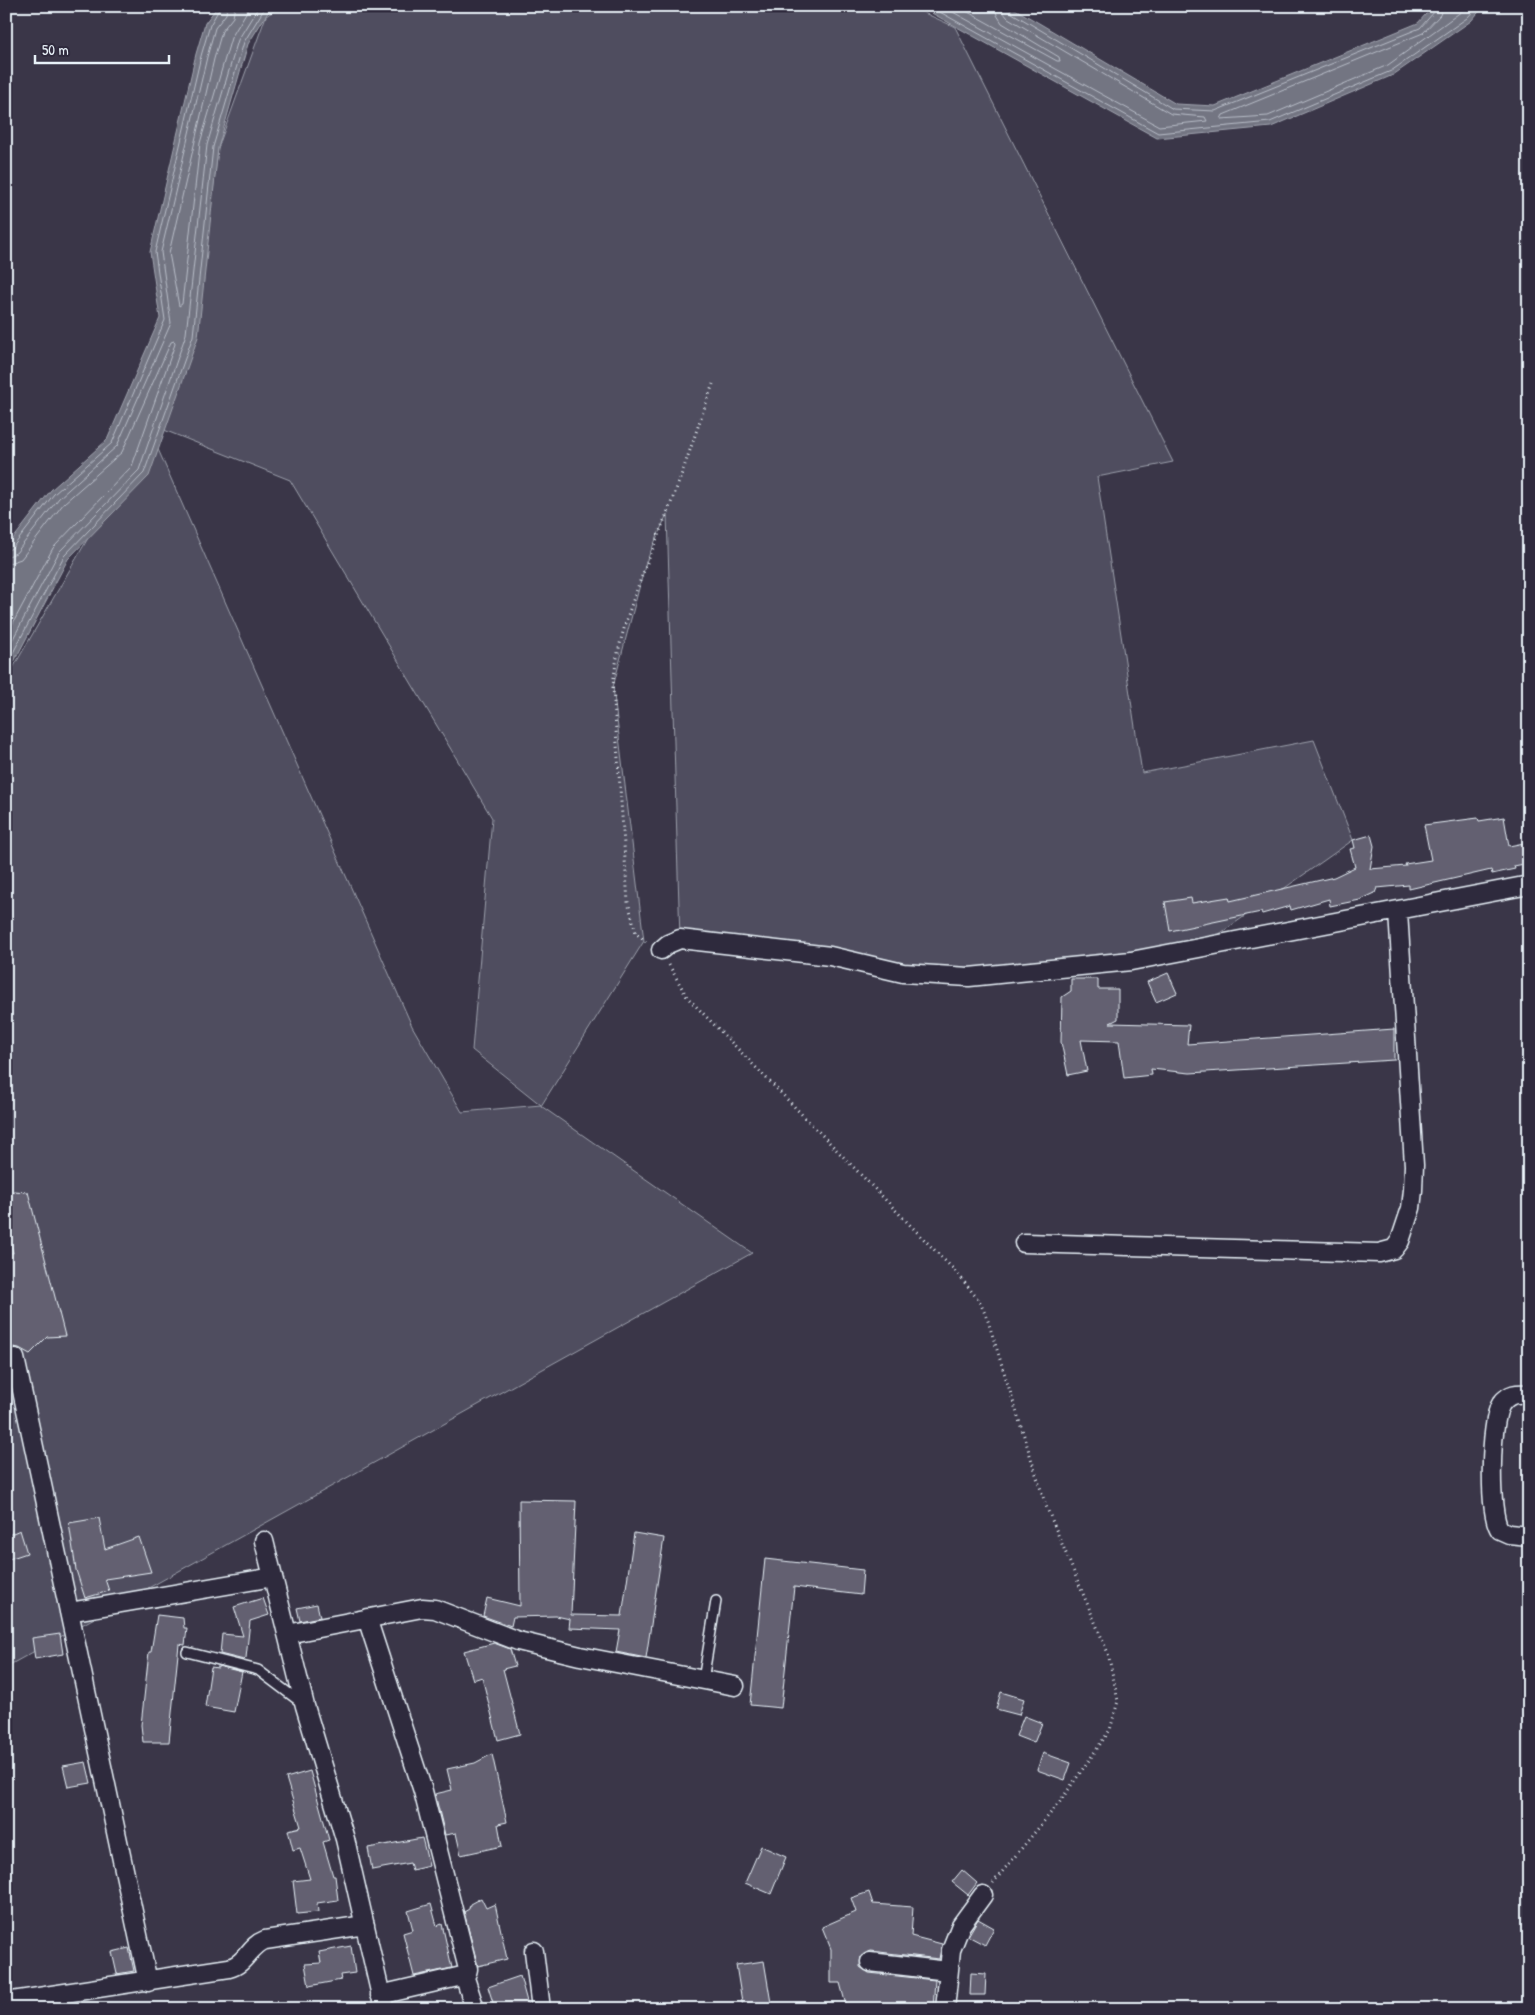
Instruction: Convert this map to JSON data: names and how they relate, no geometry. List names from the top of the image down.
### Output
{
  "scale_bar": "50 m"
}
